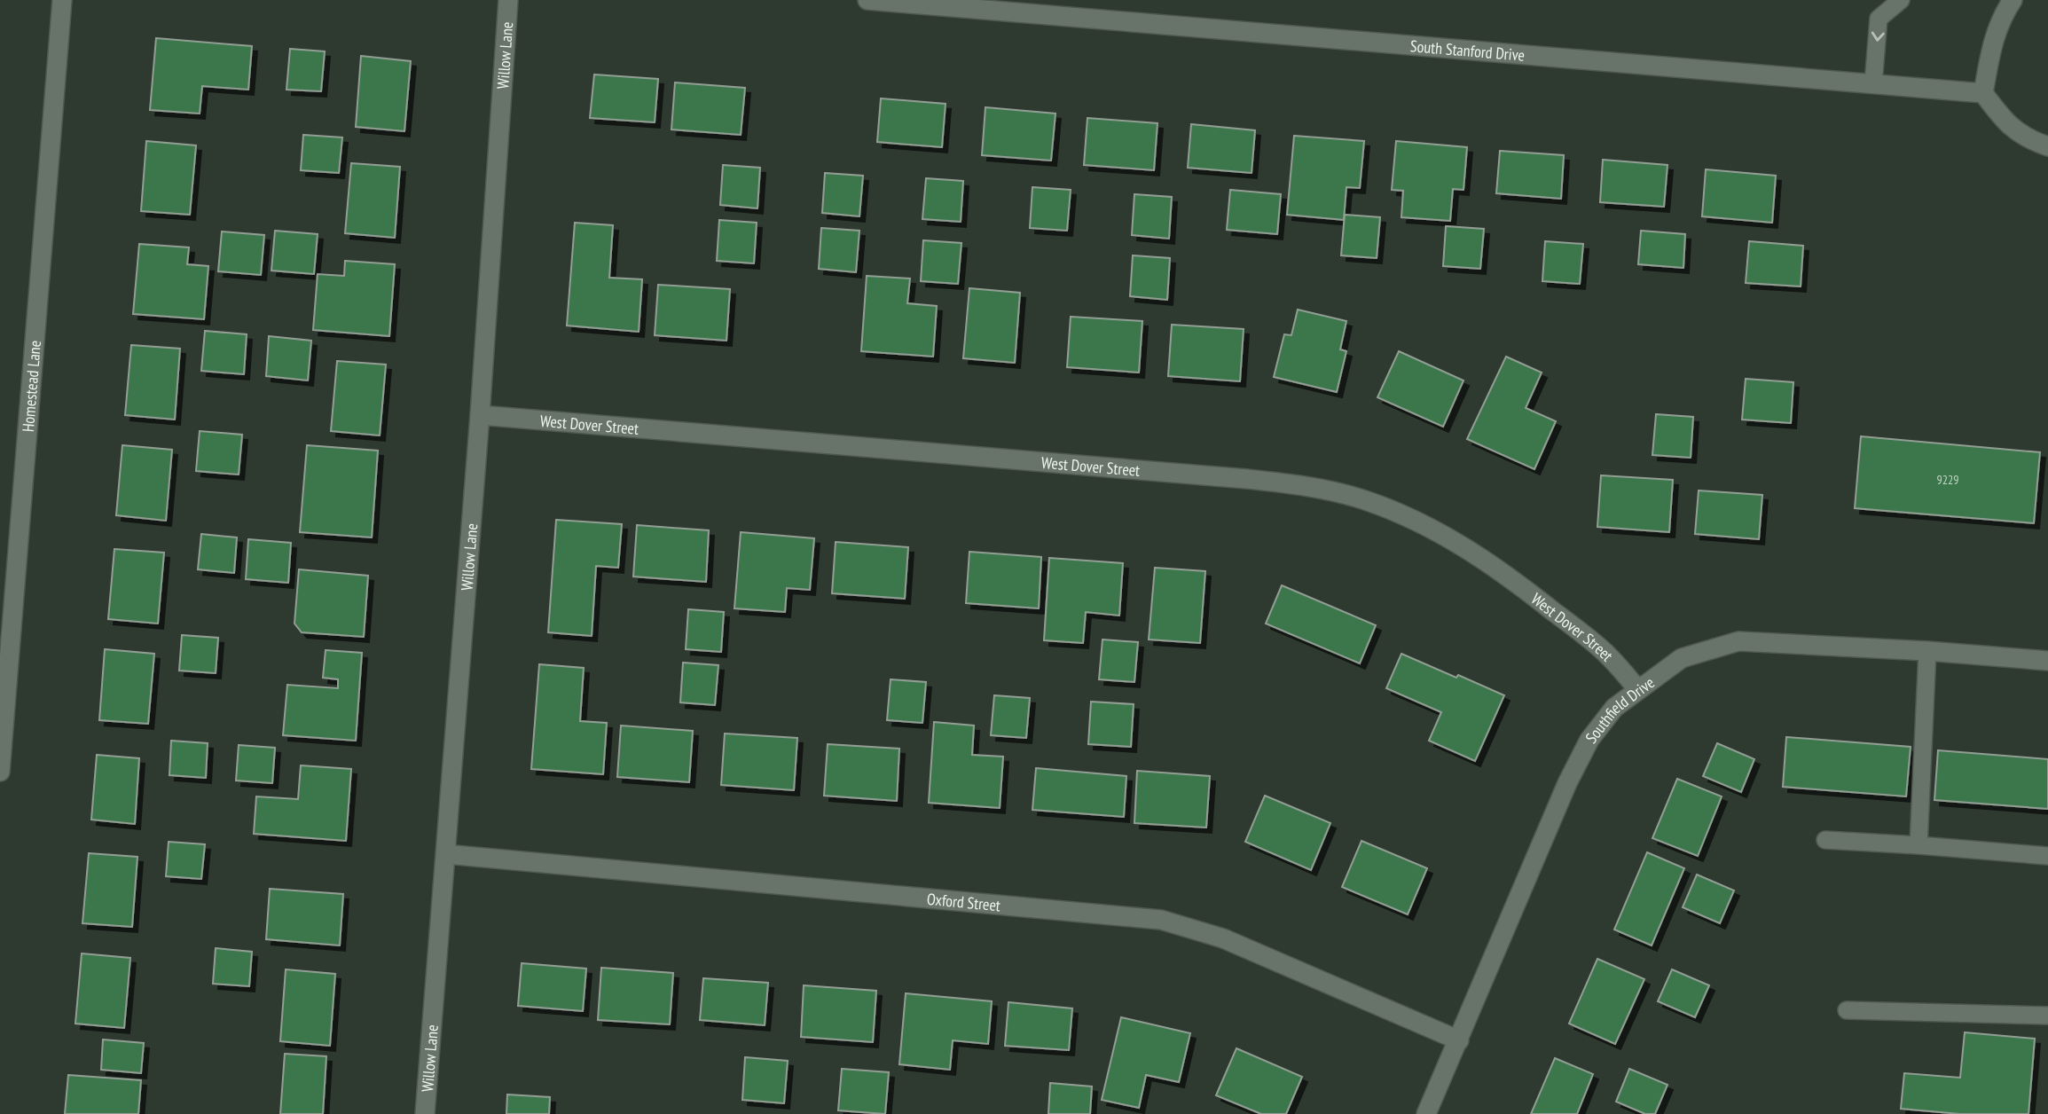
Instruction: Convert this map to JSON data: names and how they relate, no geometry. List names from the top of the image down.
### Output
{
  "streets": {
    "street": [
      "South Stanford Drive",
      "Willow Lane",
      "Homestead Lane",
      "West Dover Street",
      "Southfield Drive",
      "Oxford Street"
    ]
  },
  "crossings": [
    ["Willow Lane", "West Dover Street"],
    ["Willow Lane", "Oxford Street"],
    ["West Dover Street", "Southfield Drive"],
    ["Southfield Drive", "Oxford Street"]
  ],
  "house_numbers": ["9229"]
}
